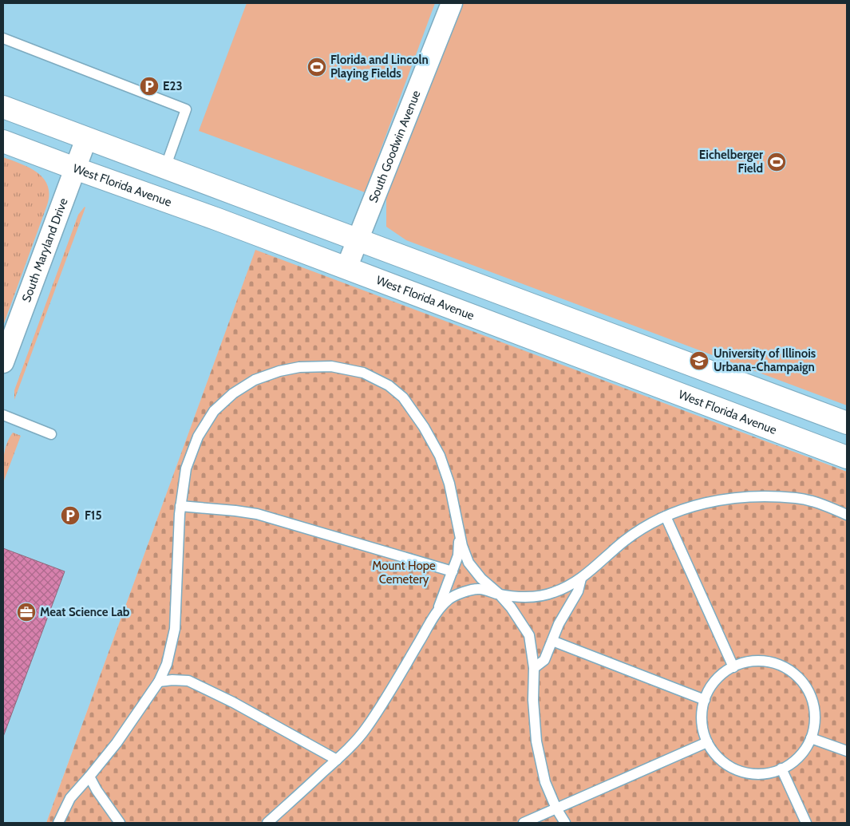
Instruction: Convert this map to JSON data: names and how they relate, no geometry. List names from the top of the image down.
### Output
{
  "streets": {
    "main road": ["West Florida Avenue"],
    "street": ["South Goodwin Avenue", "South Maryland Drive"]
  },
  "crossings": [
    ["South Goodwin Avenue", "West Florida Avenue"],
    ["West Florida Avenue", "South Maryland Drive"]
  ],
  "parks": ["Mount Hope Cemetery"],
  "places": {
    "sports": ["Florida and Lincoln Playing Fields", "Eichelberger Field"],
    "parking": ["E23", "F15"],
    "school or university": ["University of Illinois Urbana-Champaign"],
    "office": ["Meat Science Lab"]
  }
}
